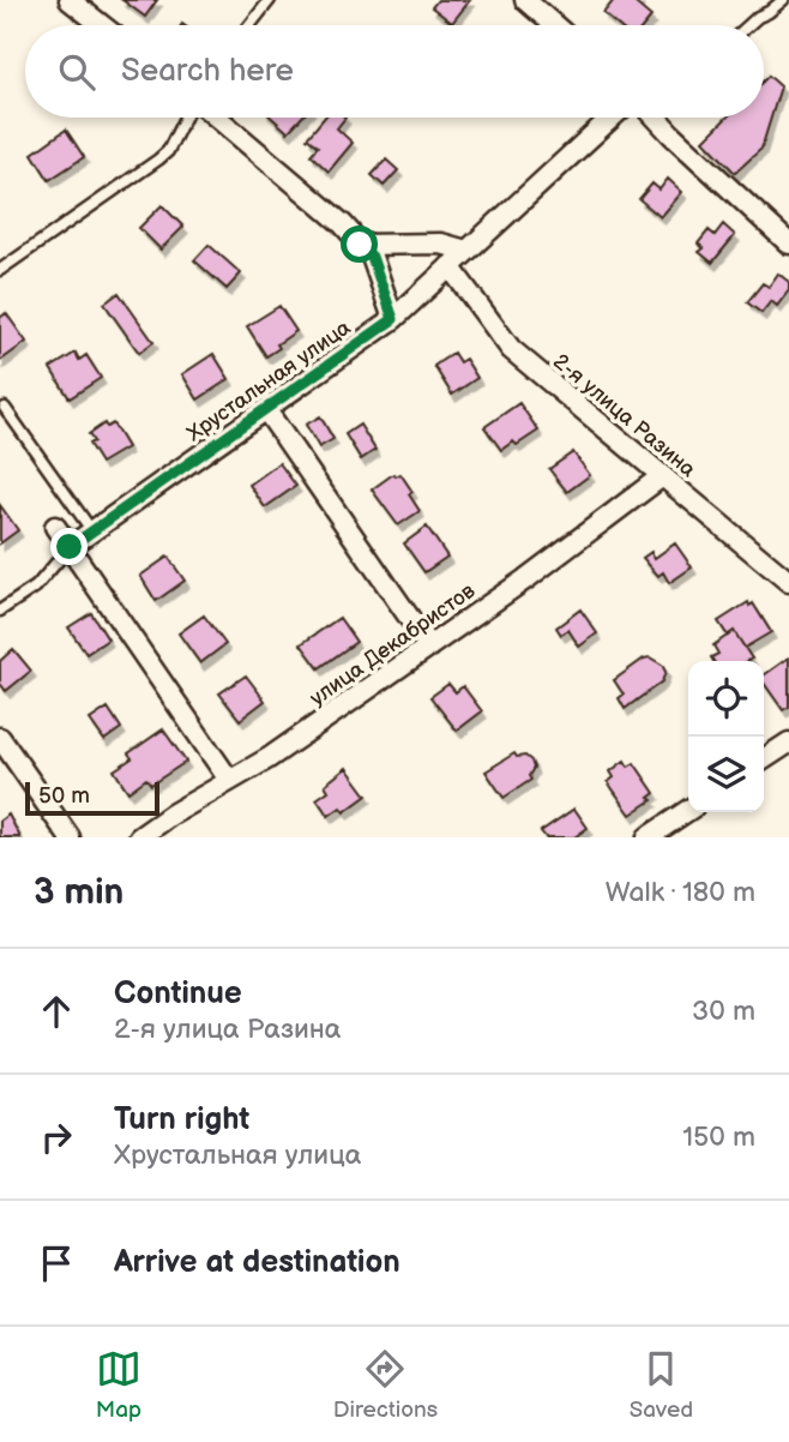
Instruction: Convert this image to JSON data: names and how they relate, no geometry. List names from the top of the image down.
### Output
{
  "streets": {
    "street": ["Хрустальная улица", "2-я улица Разина", "улица Декабристов"]
  },
  "crossings": [
    ["Хрустальная улица", "2-я улица Разина"],
    ["2-я улица Разина", "улица Декабристов"]
  ],
  "scale_bar": "50 m",
  "page": {
    "search": "Search here",
    "scale": "50 m",
    "heading": ["3 min", "Walk · 180 m"],
    "list": [
      ["Continue", "2-я улица Разина", "30 m"],
      ["Turn right", "Хрустальная улица", "150 m"],
      "Arrive at destination"
    ],
    "nav": ["Map", "Directions", "Saved"]
  }
}
